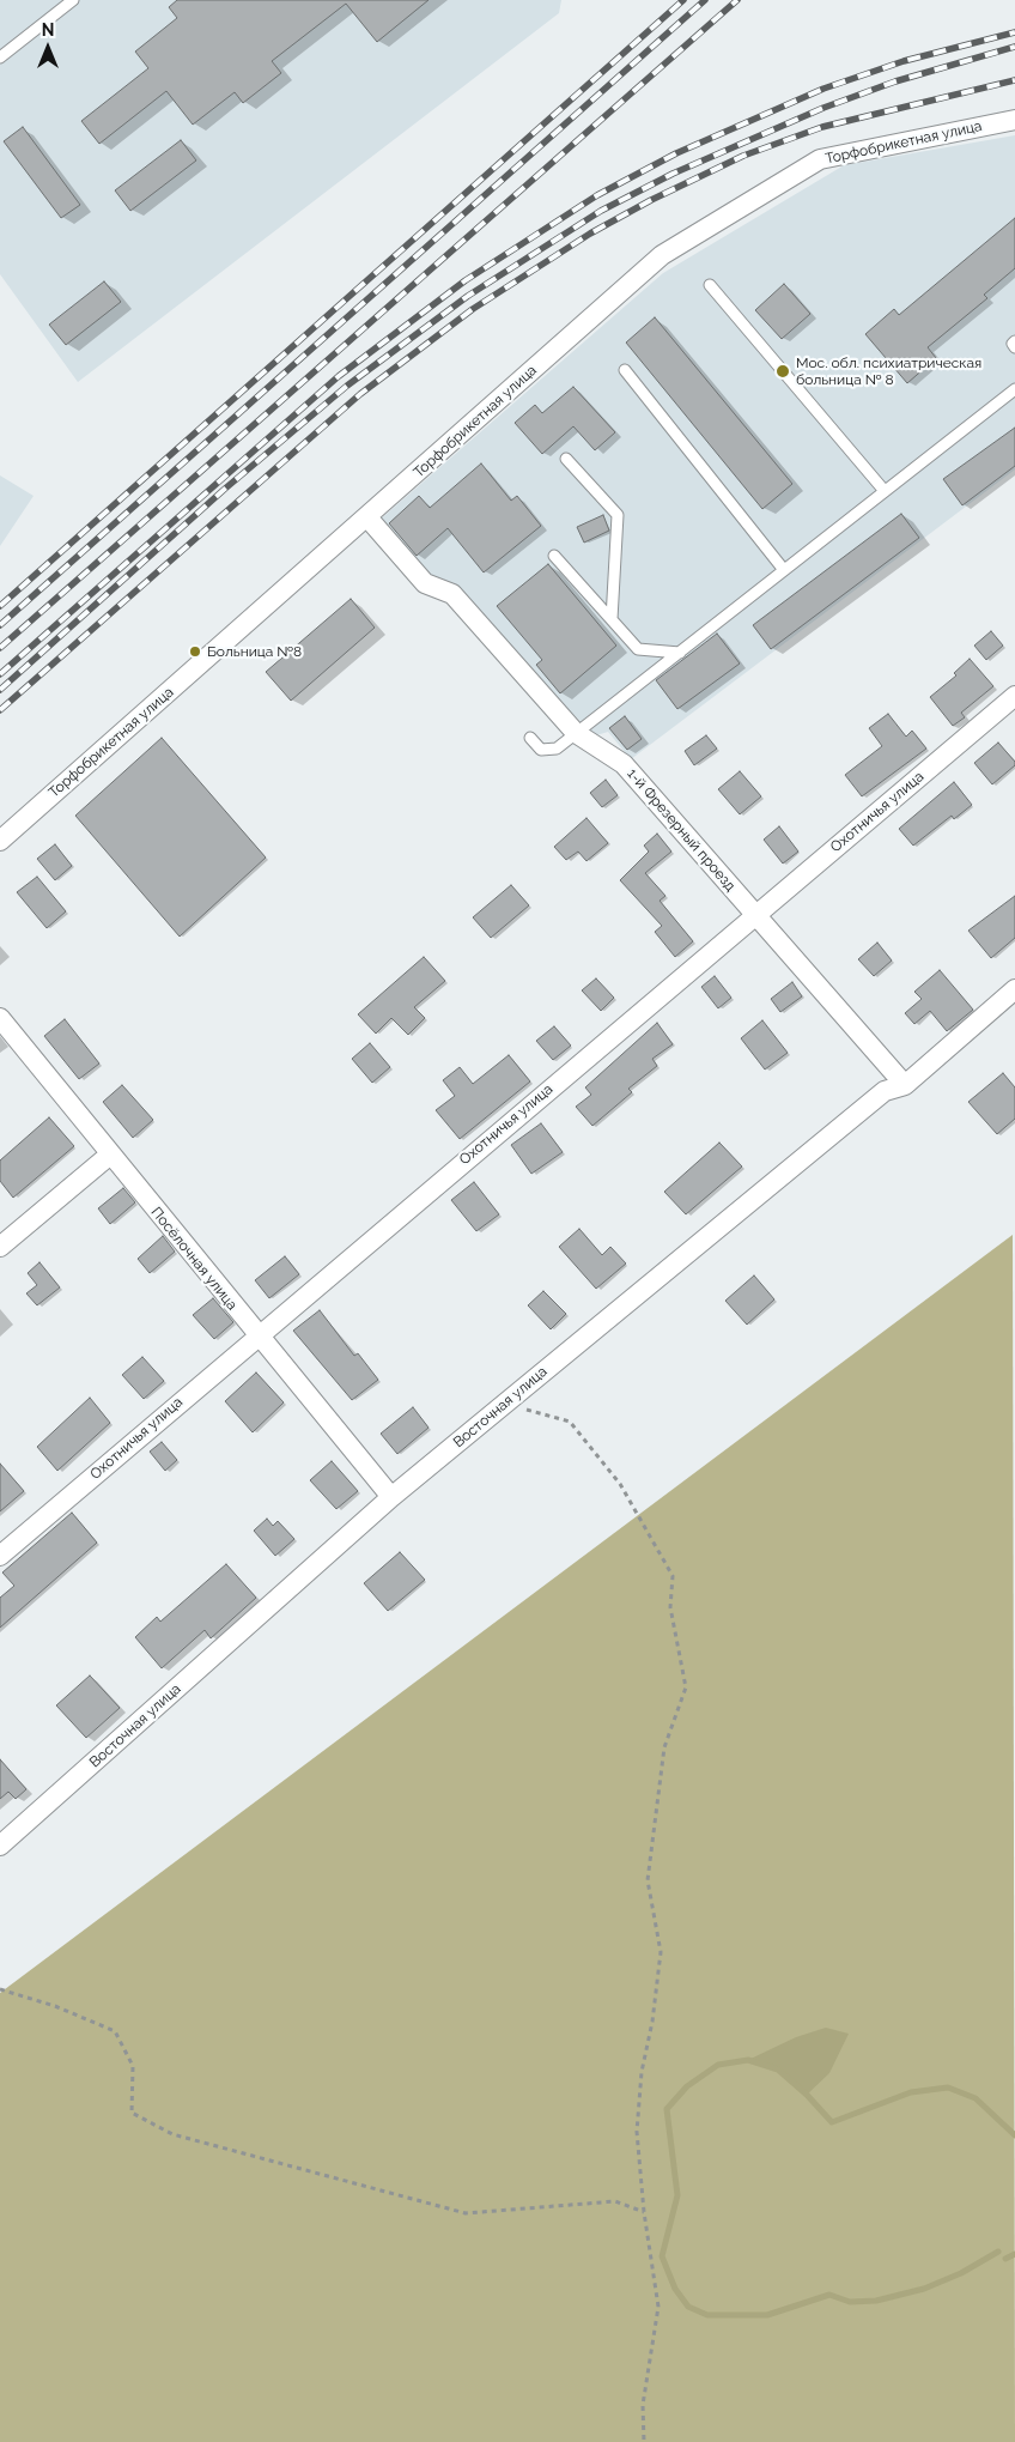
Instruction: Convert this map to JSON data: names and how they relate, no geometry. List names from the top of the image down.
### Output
{
  "streets": {
    "street": [
      "Торфобрикетная улица",
      "Охотничья улица",
      "1-й Фрезерный проезд",
      "Посёлочная улица",
      "Восточная улица"
    ]
  },
  "crossings": [
    ["Торфобрикетная улица", "1-й Фрезерный проезд"],
    ["Охотничья улица", "1-й Фрезерный проезд"],
    ["Охотничья улица", "Посёлочная улица"],
    ["1-й Фрезерный проезд", "Восточная улица"],
    ["Посёлочная улица", "Восточная улица"]
  ],
  "places": ["Мос. обл. психиатрическая больница № 8", "Больница №8"],
  "north": "top"
}
